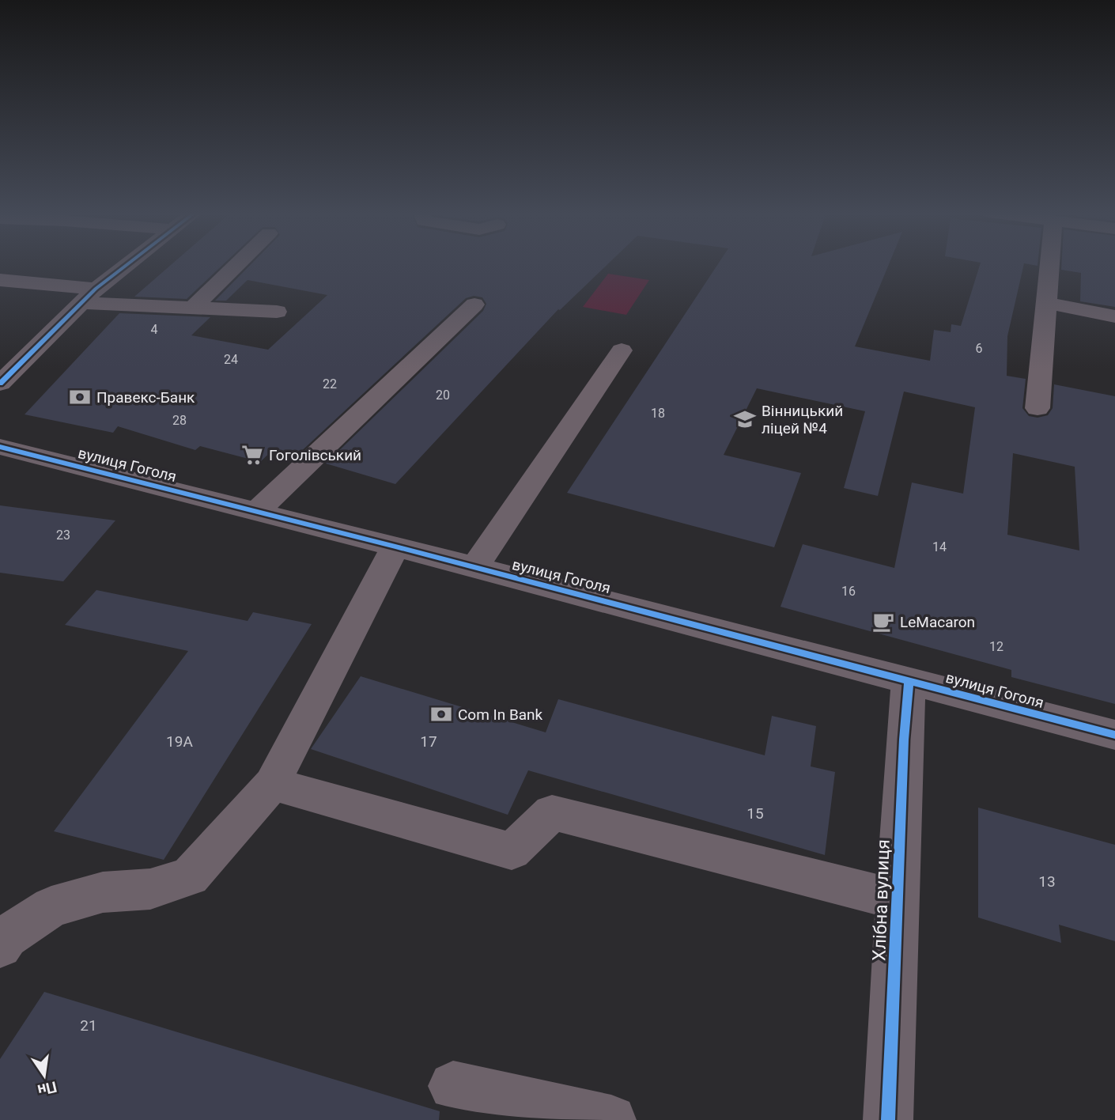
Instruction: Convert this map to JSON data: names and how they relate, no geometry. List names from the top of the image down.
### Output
{
  "streets": {
    "street": ["вулиця Гоголя", "Хлібна вулиця"]
  },
  "crossings": [
    ["вулиця Гоголя", "Хлібна вулиця"]
  ],
  "places": {
    "bank": ["Правекс-Банк", "Com In Bank"],
    "school or university": ["Вінницький ліцей №4"],
    "supermarket": ["Гоголівський"],
    "cafe": ["LeMacaron"]
  },
  "house_numbers": [
    "4",
    "6",
    "24",
    "22",
    "20",
    "18",
    "28",
    "23",
    "14",
    "16",
    "12",
    "19А",
    "17",
    "15",
    "13",
    "21"
  ],
  "north": "bottom"
}
